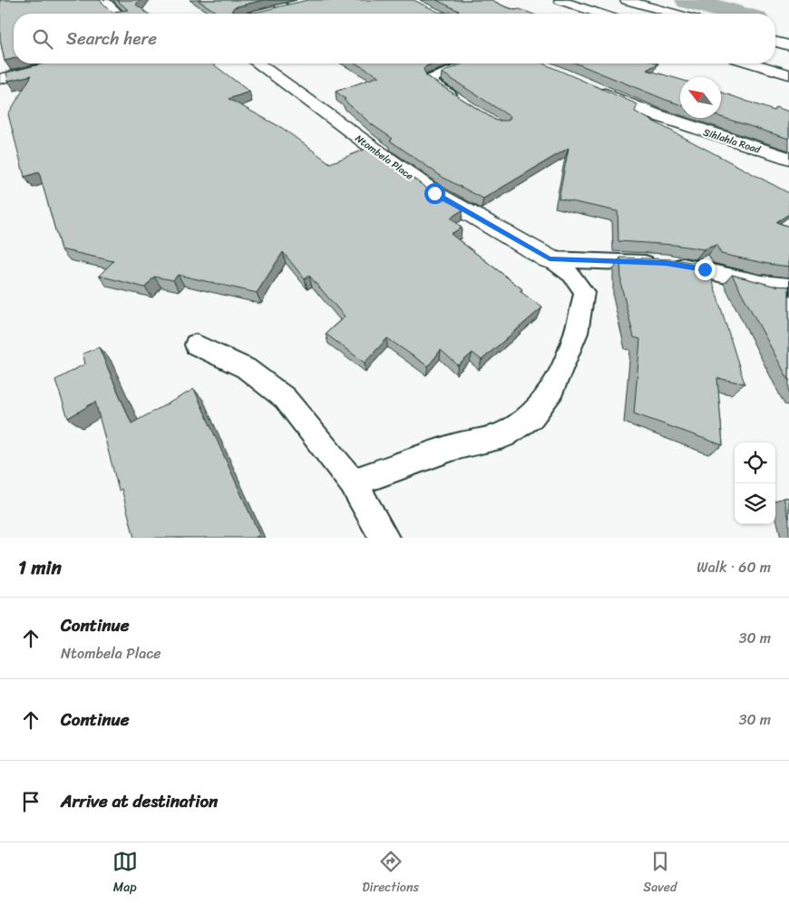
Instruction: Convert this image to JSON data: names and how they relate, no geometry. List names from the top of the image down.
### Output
{
  "streets": {
    "main road": ["Sihlahla Road", "Ntombela Place"]
  },
  "north": "top left",
  "page": {
    "search": "Search here",
    "heading": ["1 min", "Walk · 60 m"],
    "list": [
      ["Continue", "Ntombela Place", "30 m"],
      ["Continue", "30 m"],
      "Arrive at destination"
    ],
    "nav": ["Map", "Directions", "Saved"]
  }
}
